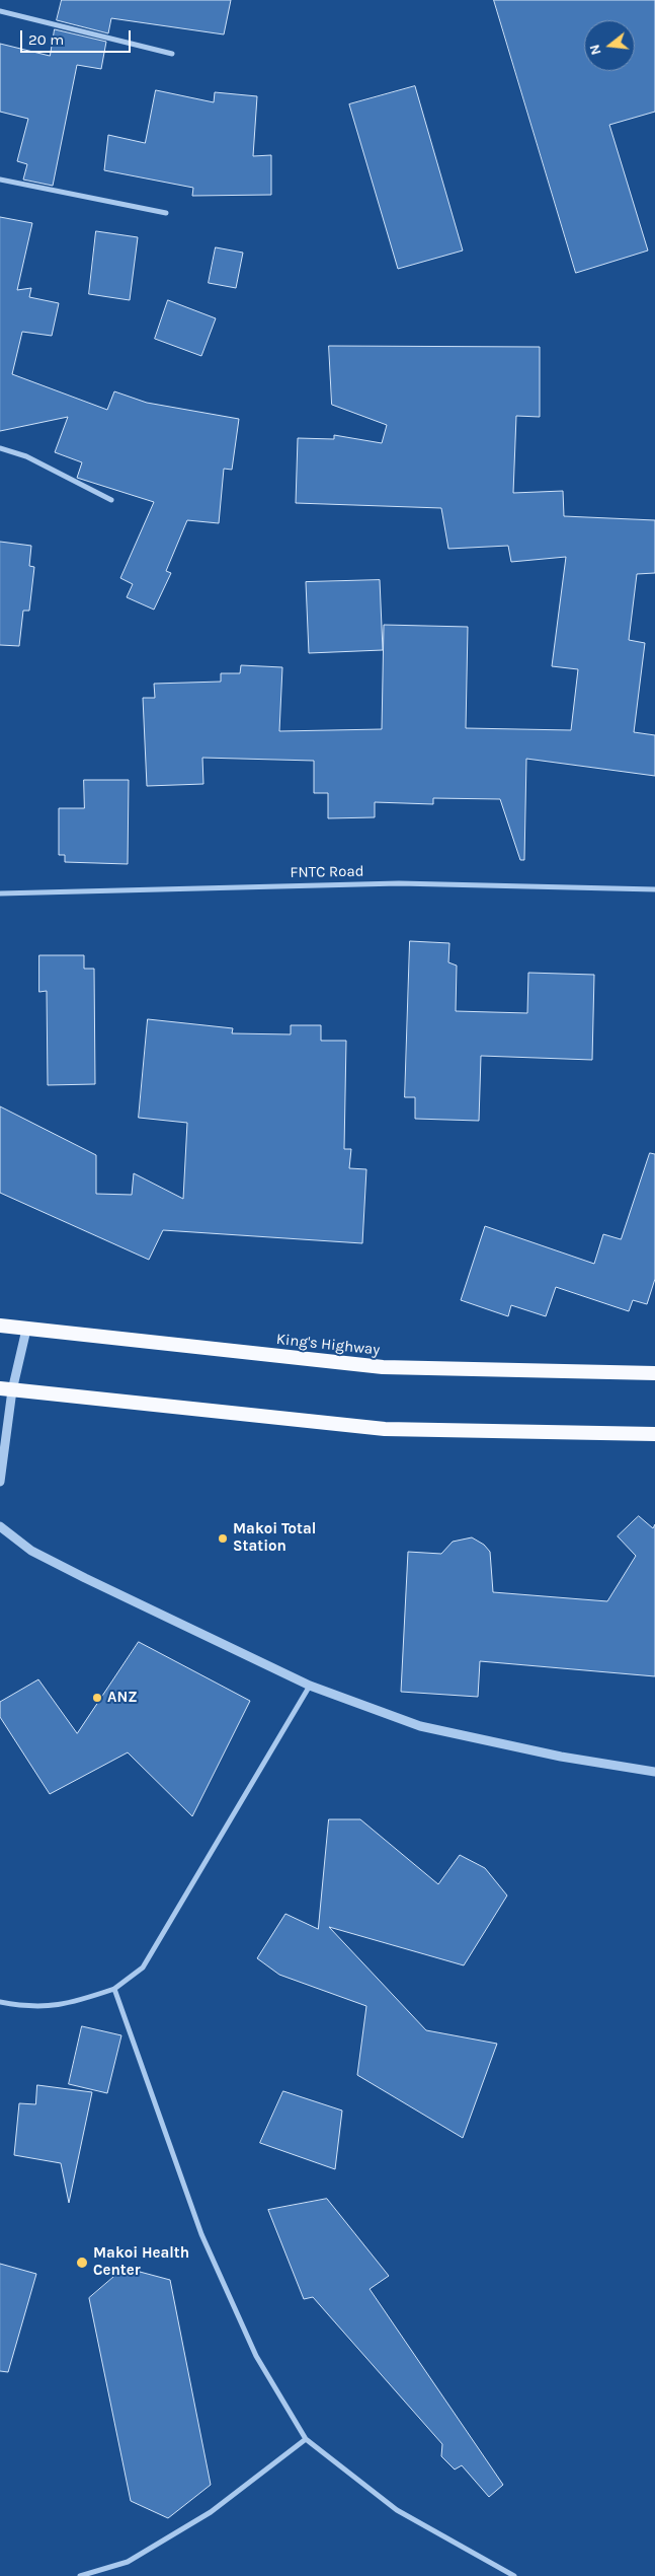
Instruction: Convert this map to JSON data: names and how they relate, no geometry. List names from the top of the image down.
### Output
{
  "streets": {
    "highway": ["King's Highway"],
    "street": ["FNTC Road"]
  },
  "places": ["Makoi Total Station", "ANZ", "Makoi Health Center"],
  "scale_bar": "20 m",
  "north": "left"
}
